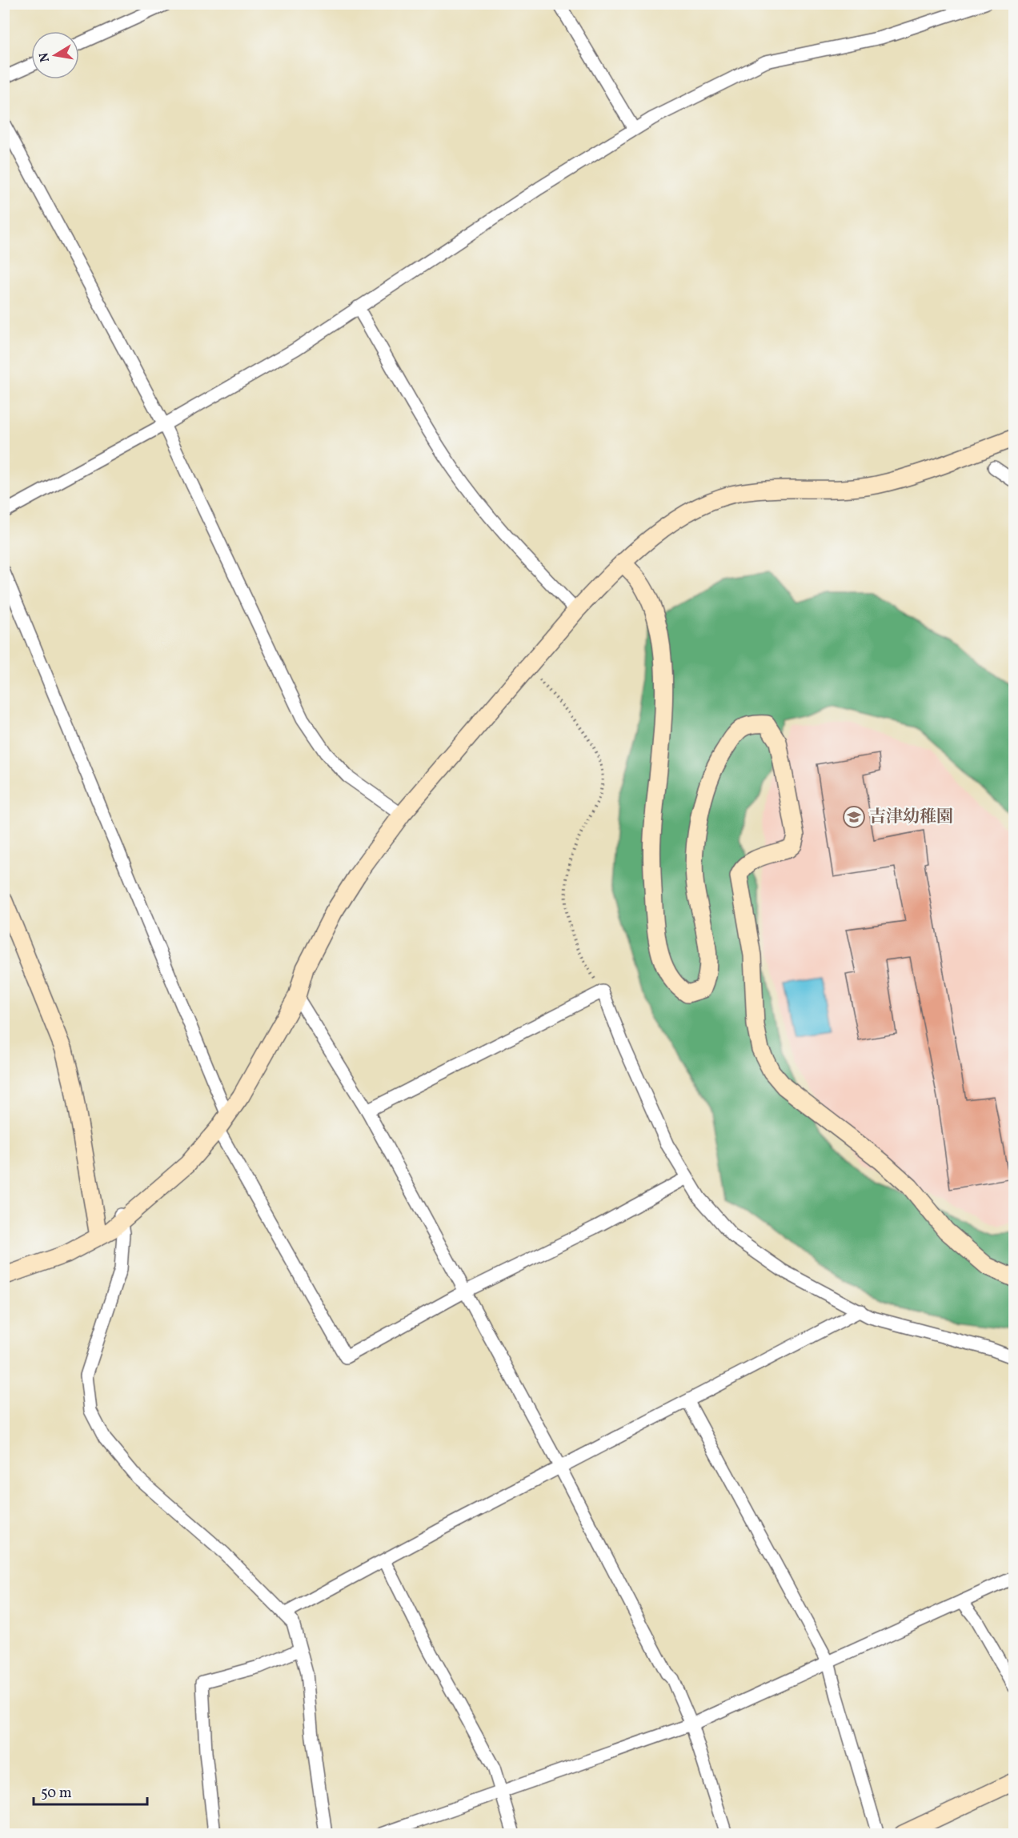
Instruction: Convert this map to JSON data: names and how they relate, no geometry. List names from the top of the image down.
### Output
{
  "places": {
    "school or university": ["吉津幼稚園"]
  },
  "scale_bar": "50 m",
  "north": "left"
}
